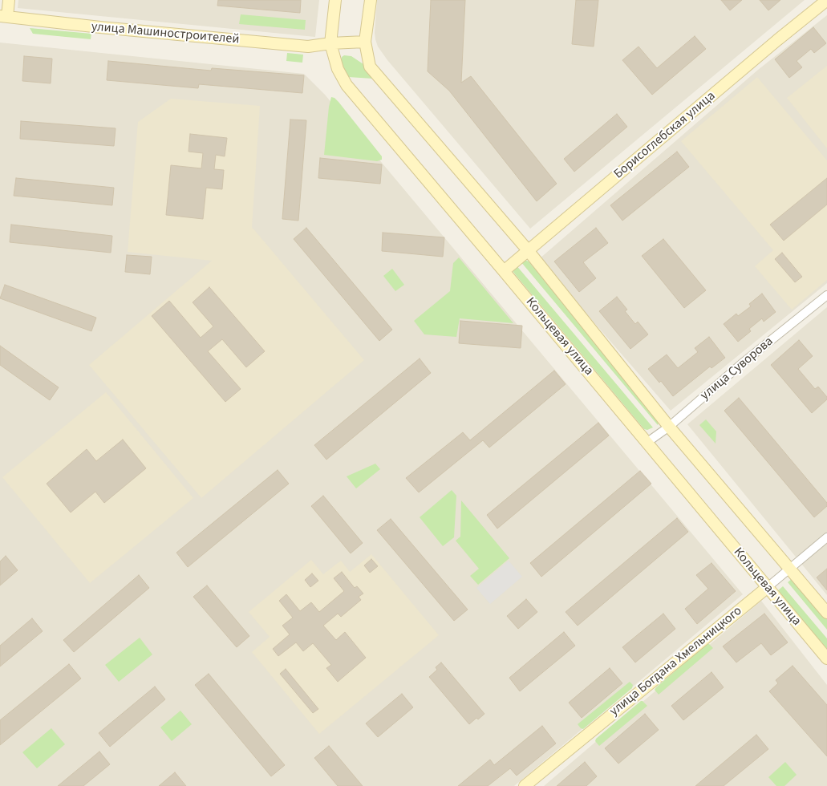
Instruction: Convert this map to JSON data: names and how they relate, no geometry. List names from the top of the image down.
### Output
{
  "streets": {
    "main road": [
      "улица Машиностроителей",
      "Борисоглебская улица",
      "Кольцевая улица",
      "улица Богдана Хмельницкого"
    ],
    "street": ["улица Суворова"]
  },
  "crossings": [
    ["улица Машиностроителей", "Кольцевая улица"],
    ["Борисоглебская улица", "Кольцевая улица"],
    ["Кольцевая улица", "улица Суворова"],
    ["Кольцевая улица", "улица Богдана Хмельницкого"]
  ]
}
